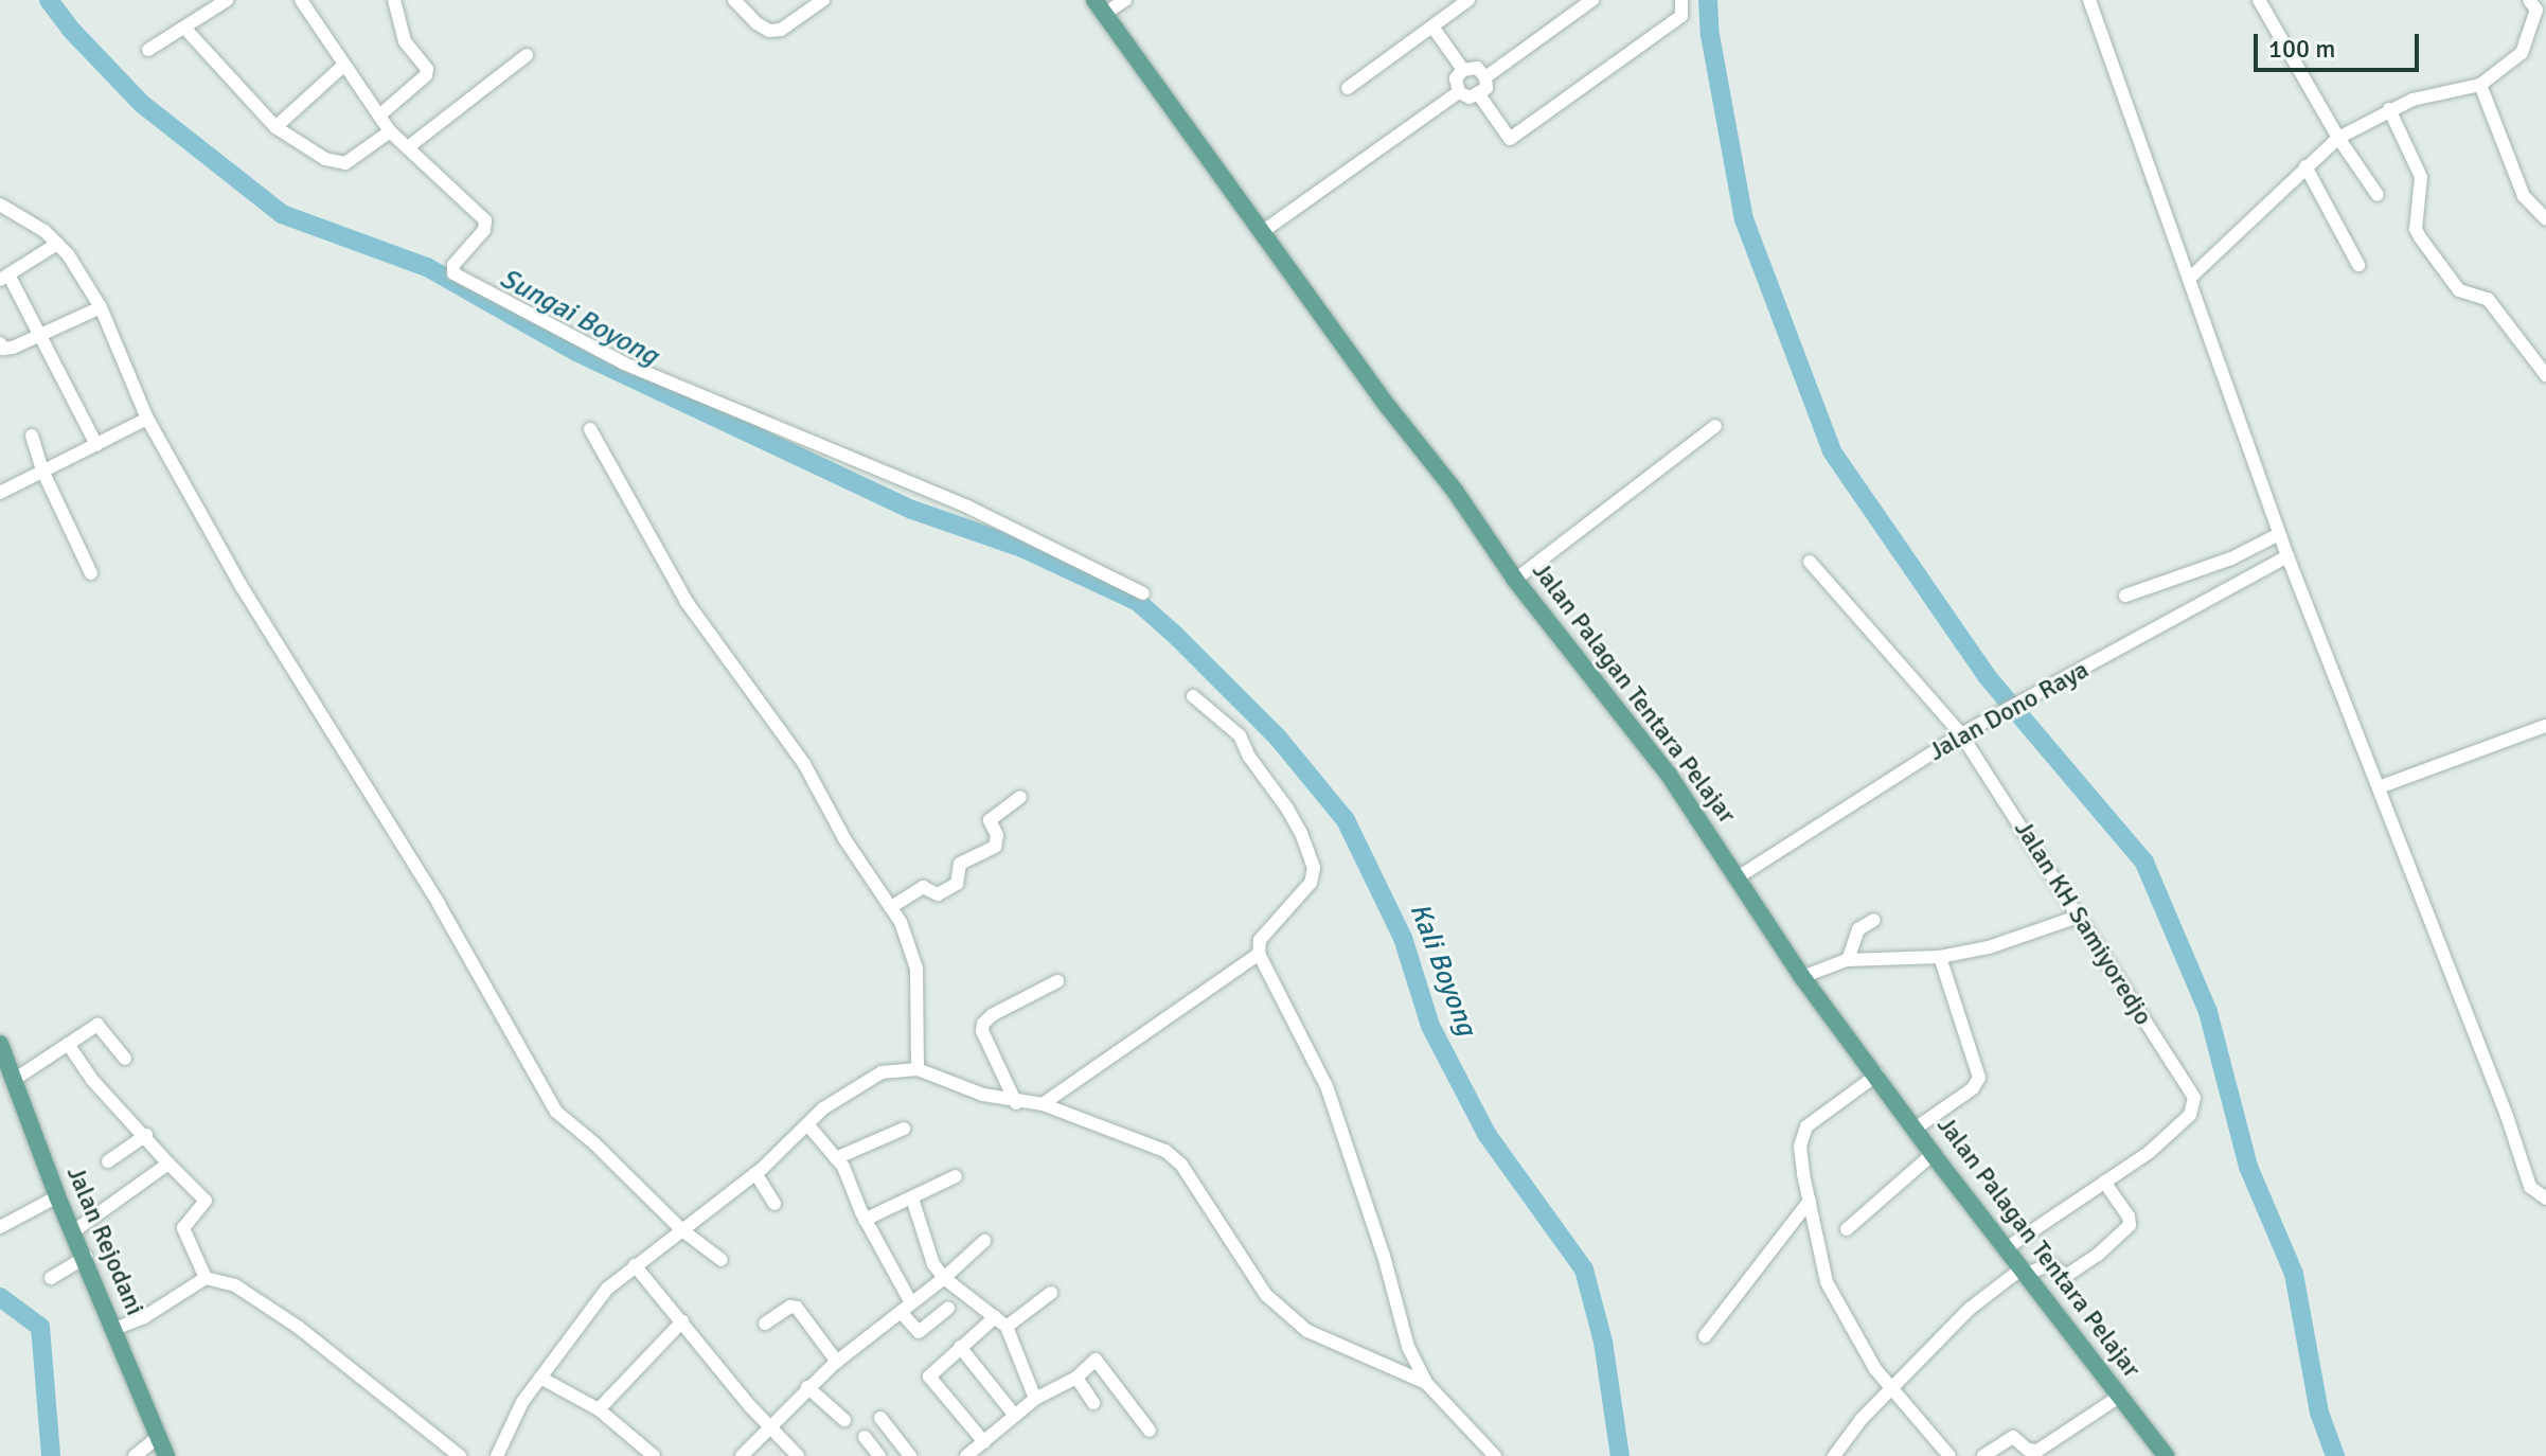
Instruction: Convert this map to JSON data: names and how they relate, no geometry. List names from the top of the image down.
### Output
{
  "streets": {
    "main road": ["Jalan Palagan Tentara Pelajar", "Jalan Rejodani"],
    "street": ["Jalan Dono Raya", "Jalan KH Samiyoredjo"]
  },
  "crossings": [
    ["Jalan Palagan Tentara Pelajar", "Jalan Dono Raya"],
    ["Jalan Palagan Tentara Pelajar", "Jalan KH Samiyoredjo"],
    ["Jalan Dono Raya", "Jalan KH Samiyoredjo"]
  ],
  "water": ["Sungai Boyong", "Kali Boyong"],
  "scale_bar": "100 m"
}
